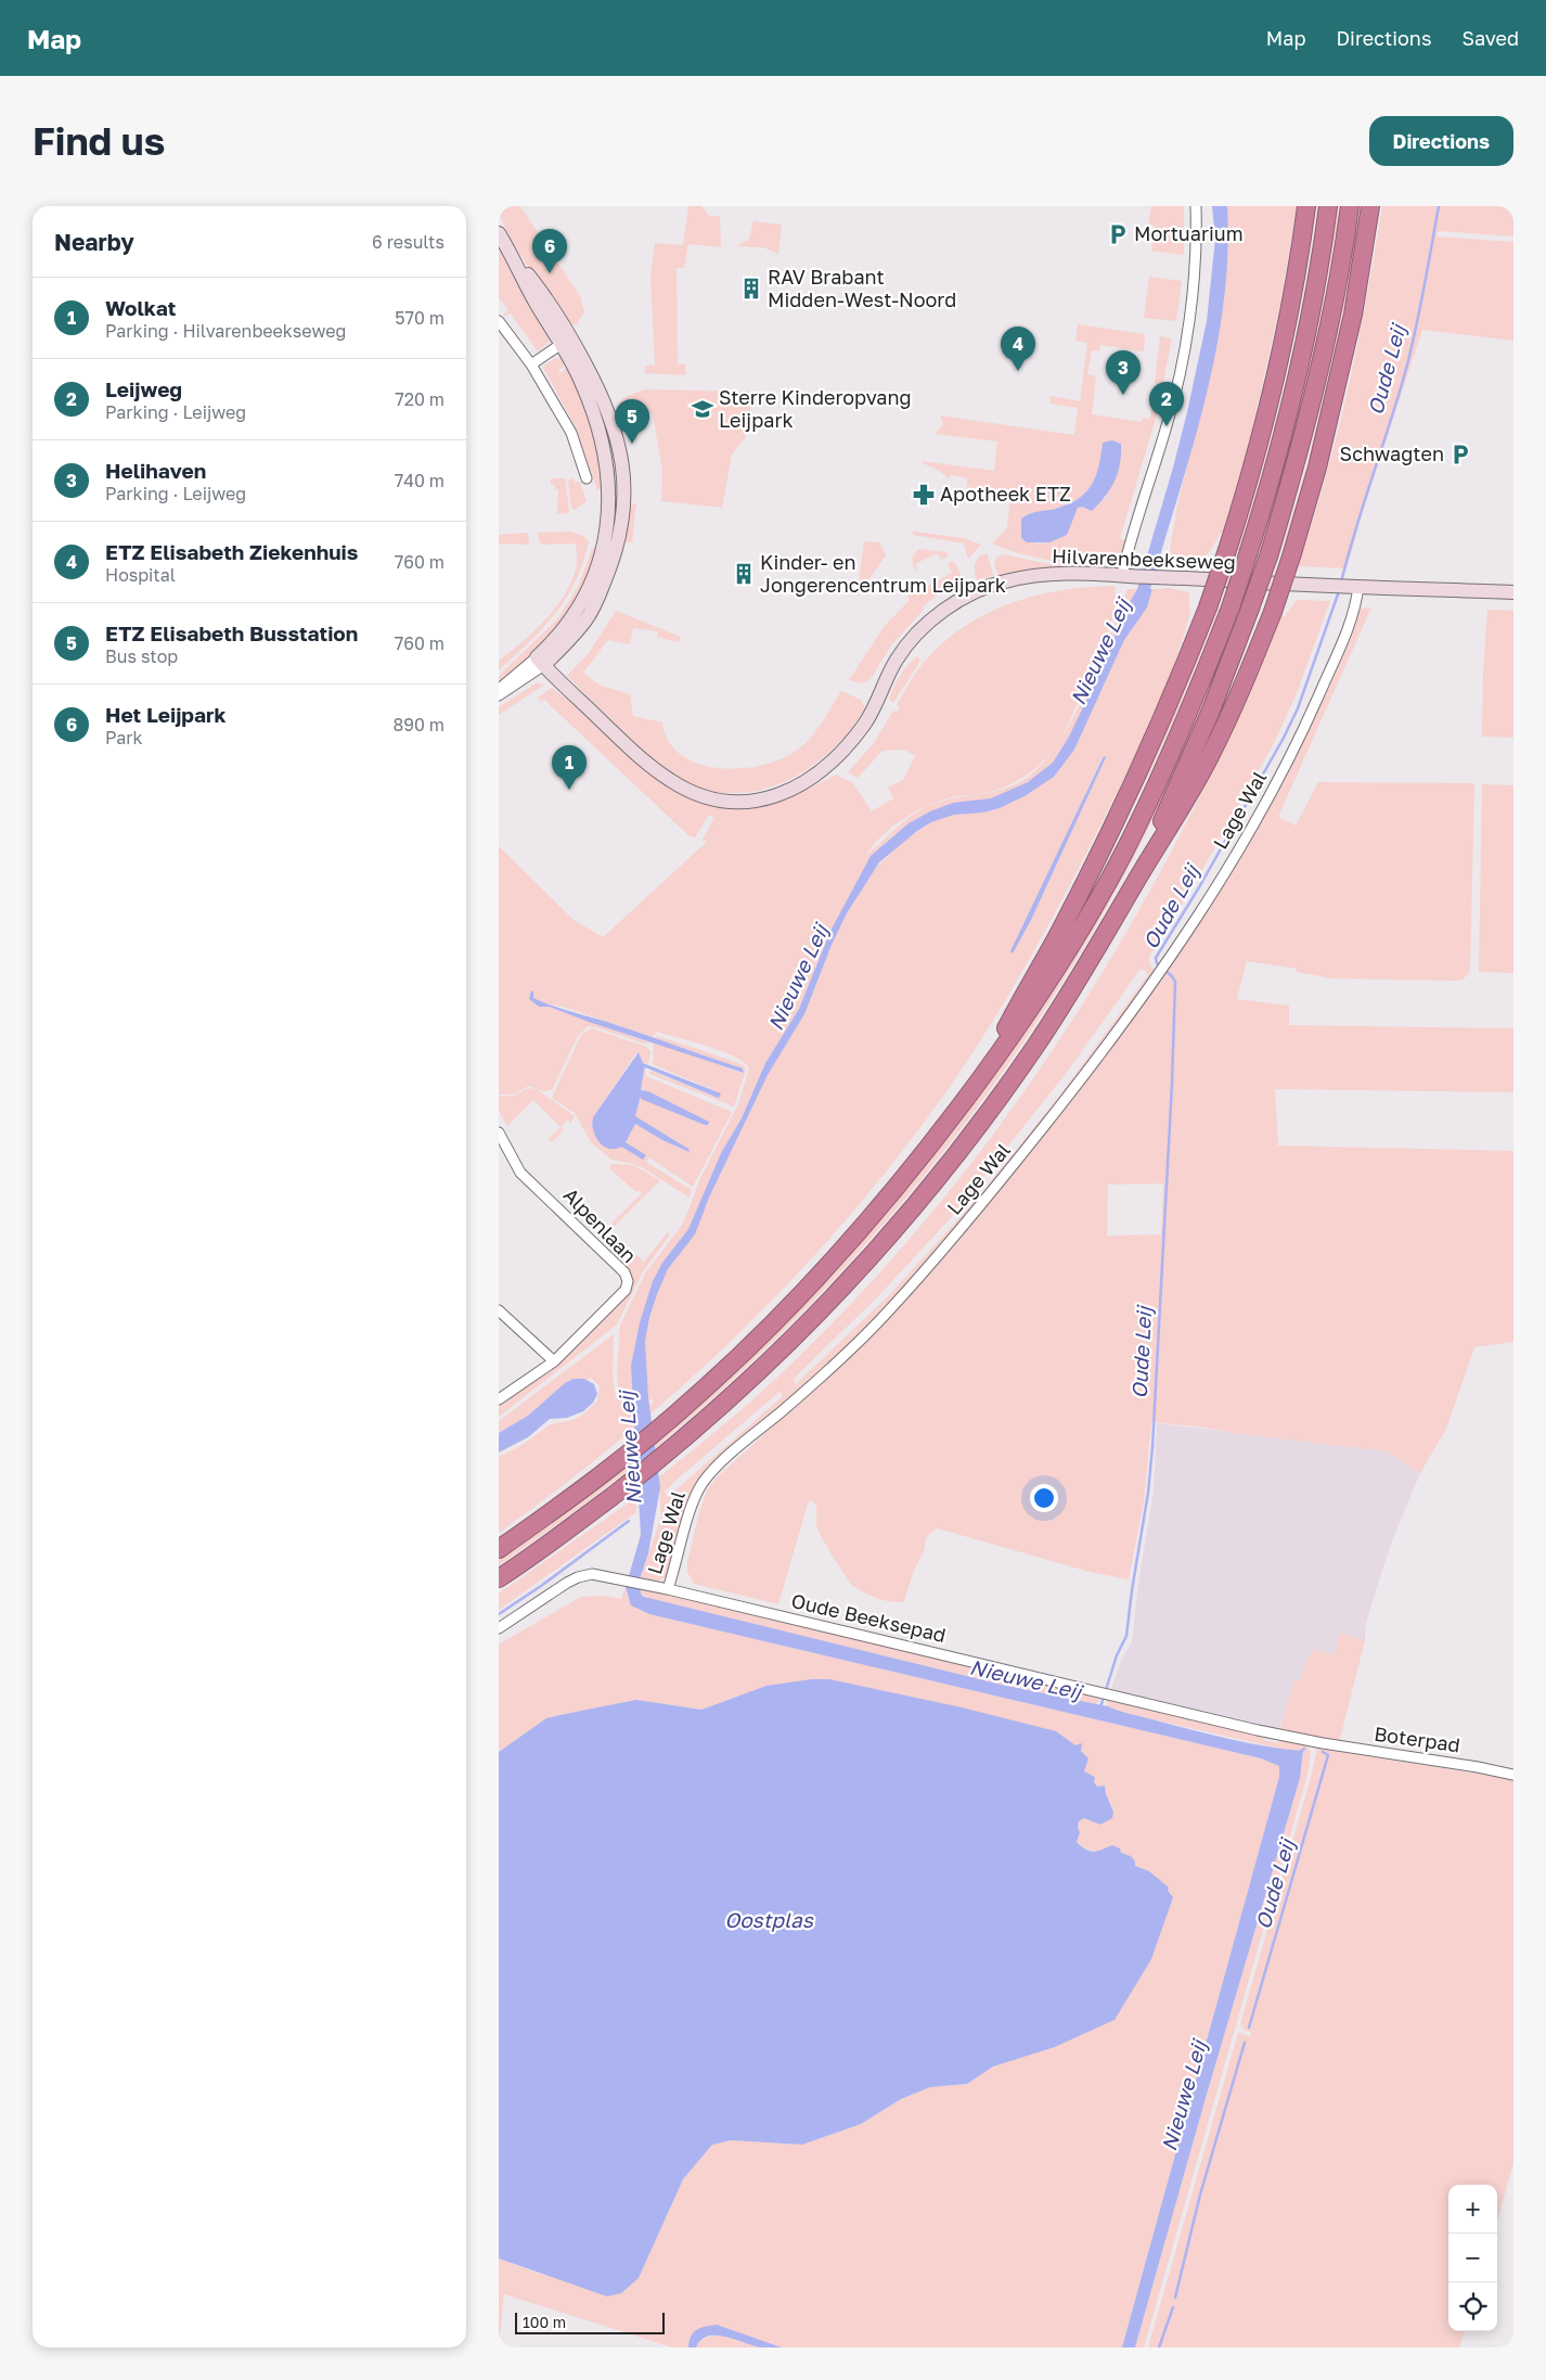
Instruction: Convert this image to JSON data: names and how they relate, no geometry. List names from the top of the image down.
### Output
{
  "streets": {
    "street": [
      "Hilvarenbeekseweg",
      "Lage Wal",
      "Alpenlaan",
      "Oude Beeksepad",
      "Boterpad"
    ]
  },
  "crossings": [
    ["Hilvarenbeekseweg", "Lage Wal"],
    ["Lage Wal", "Oude Beeksepad"],
    ["Oude Beeksepad", "Boterpad"]
  ],
  "water": ["Oude Leij", "Nieuwe Leij", "Oostplas"],
  "places": {
    "parking": ["Mortuarium", "Schwagten"],
    "building": ["RAV Brabant Midden-West-Noord", "Kinder- en Jongerencentrum Leijpark"],
    "school or university": ["Sterre Kinderopvang Leijpark"],
    "pharmacy": ["Apotheek ETZ"]
  },
  "scale_bar": "100 m",
  "page": {
    "header": "Map",
    "nav": ["Map", "Directions", "Saved"],
    "buttons": "Directions",
    "title": "Find us",
    "heading": ["Nearby", "6 results"],
    "pins": [
      "6",
      "4",
      "3",
      "2",
      "5",
      "1"
    ],
    "list": [
      {
        "mark": "1",
        "name": "Wolkat",
        "note": "Parking · Hilvarenbeekseweg",
        "value": "570 m"
      },
      {
        "mark": "2",
        "name": "Leijweg",
        "note": "Parking · Leijweg",
        "value": "720 m"
      },
      {
        "mark": "3",
        "name": "Helihaven",
        "note": "Parking · Leijweg",
        "value": "740 m"
      },
      {
        "mark": "4",
        "name": "ETZ Elisabeth Ziekenhuis",
        "note": "Hospital",
        "value": "760 m"
      },
      {
        "mark": "5",
        "name": "ETZ Elisabeth Busstation",
        "note": "Bus stop",
        "value": "760 m"
      },
      {
        "mark": "6",
        "name": "Het Leijpark",
        "note": "Park",
        "value": "890 m"
      }
    ],
    "map_buttons": ["+", "−"],
    "scale": "100 m"
  }
}
